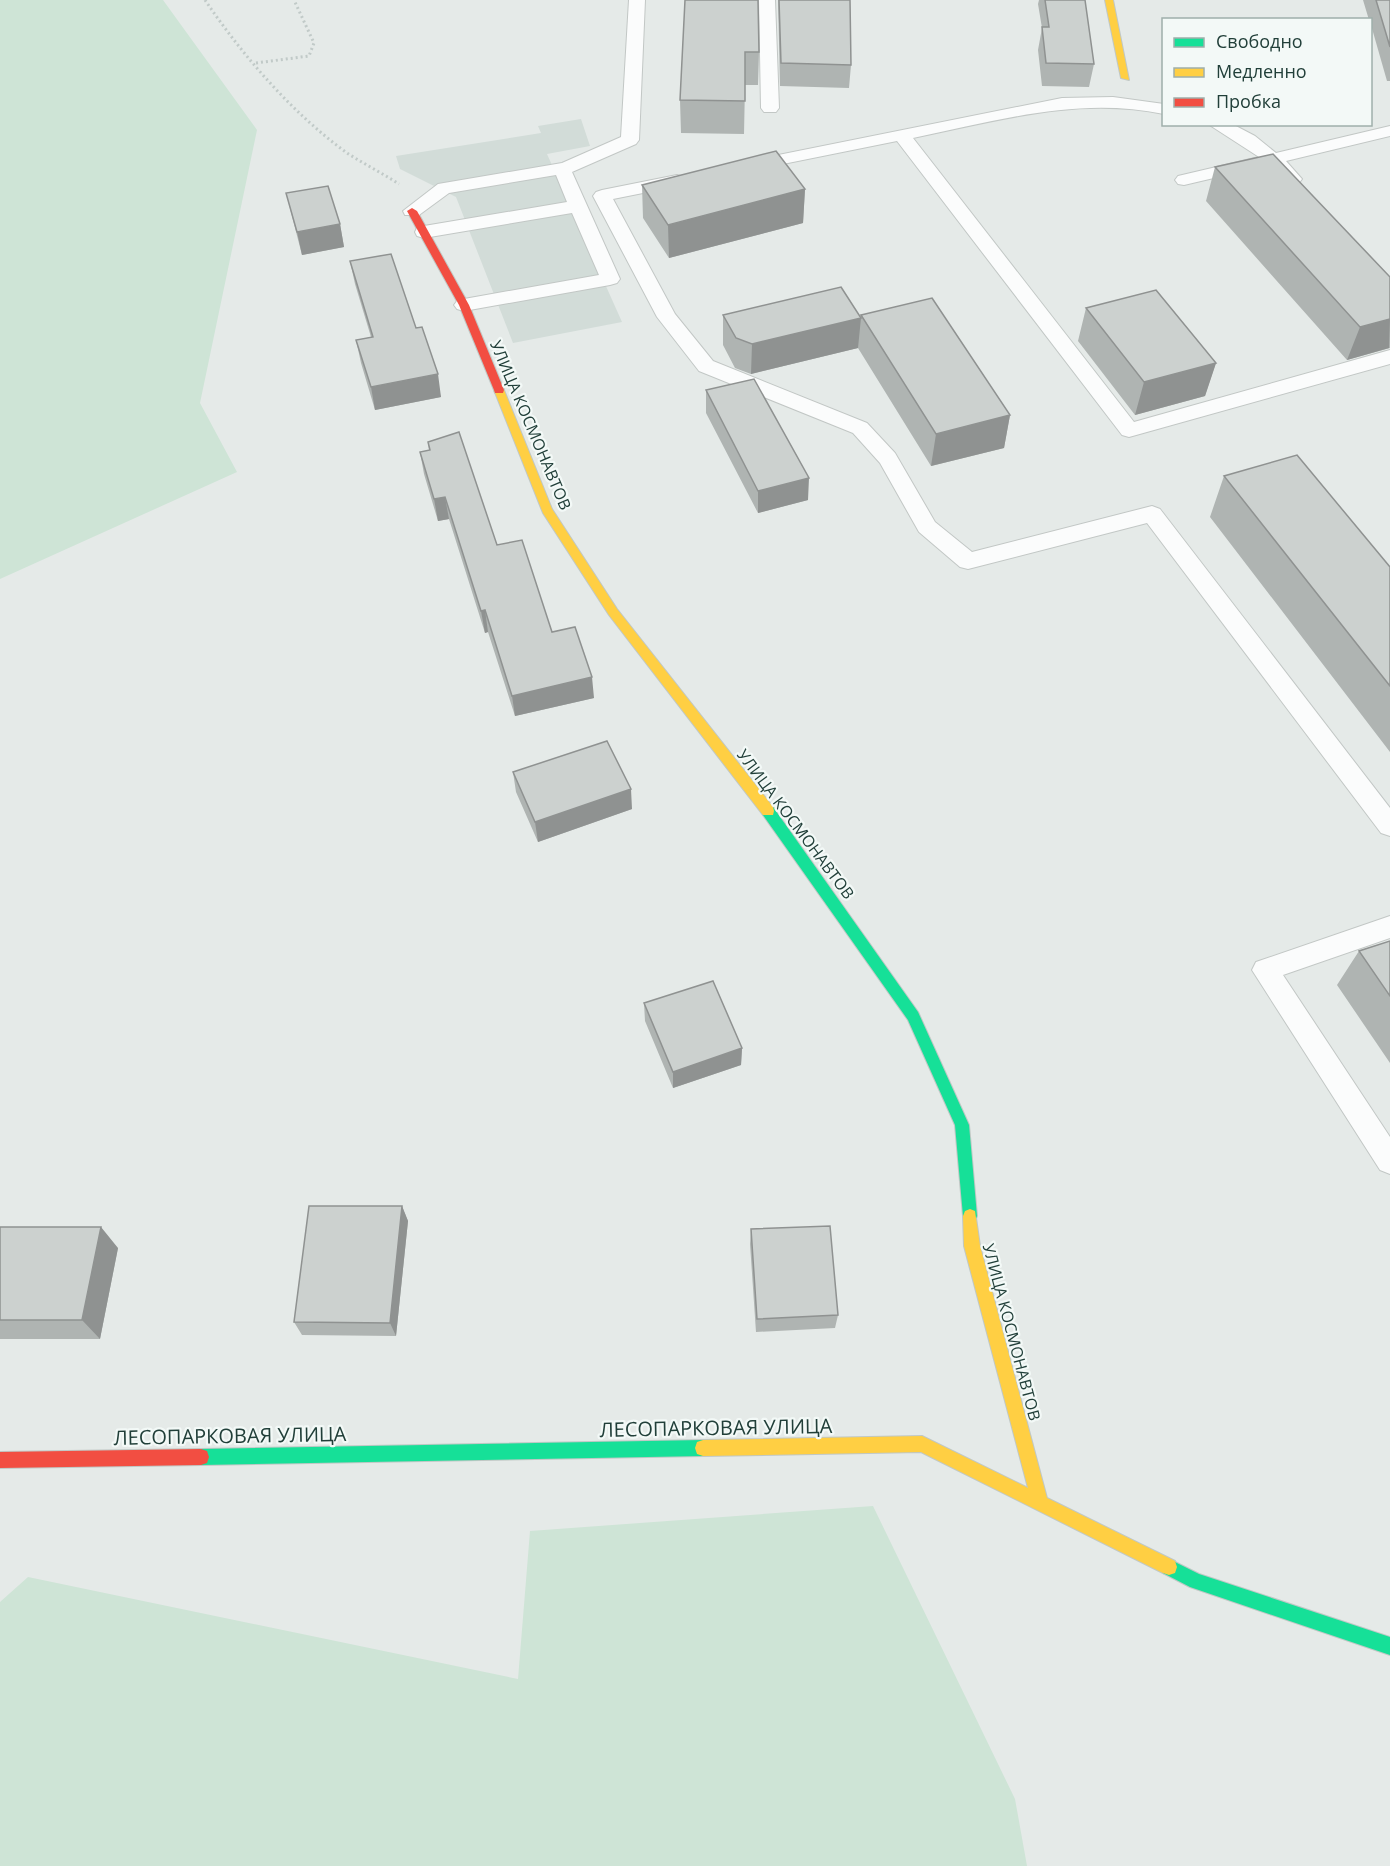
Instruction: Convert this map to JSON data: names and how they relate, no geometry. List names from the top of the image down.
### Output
{
  "streets": {
    "street": ["УЛИЦА КОСМОНАВТОВ", "ЛЕСОПАРКОВАЯ УЛИЦА"]
  },
  "crossings": [
    ["УЛИЦА КОСМОНАВТОВ", "ЛЕСОПАРКОВАЯ УЛИЦА"]
  ],
  "legend": ["Свободно", "Медленно", "Пробка"]
}
